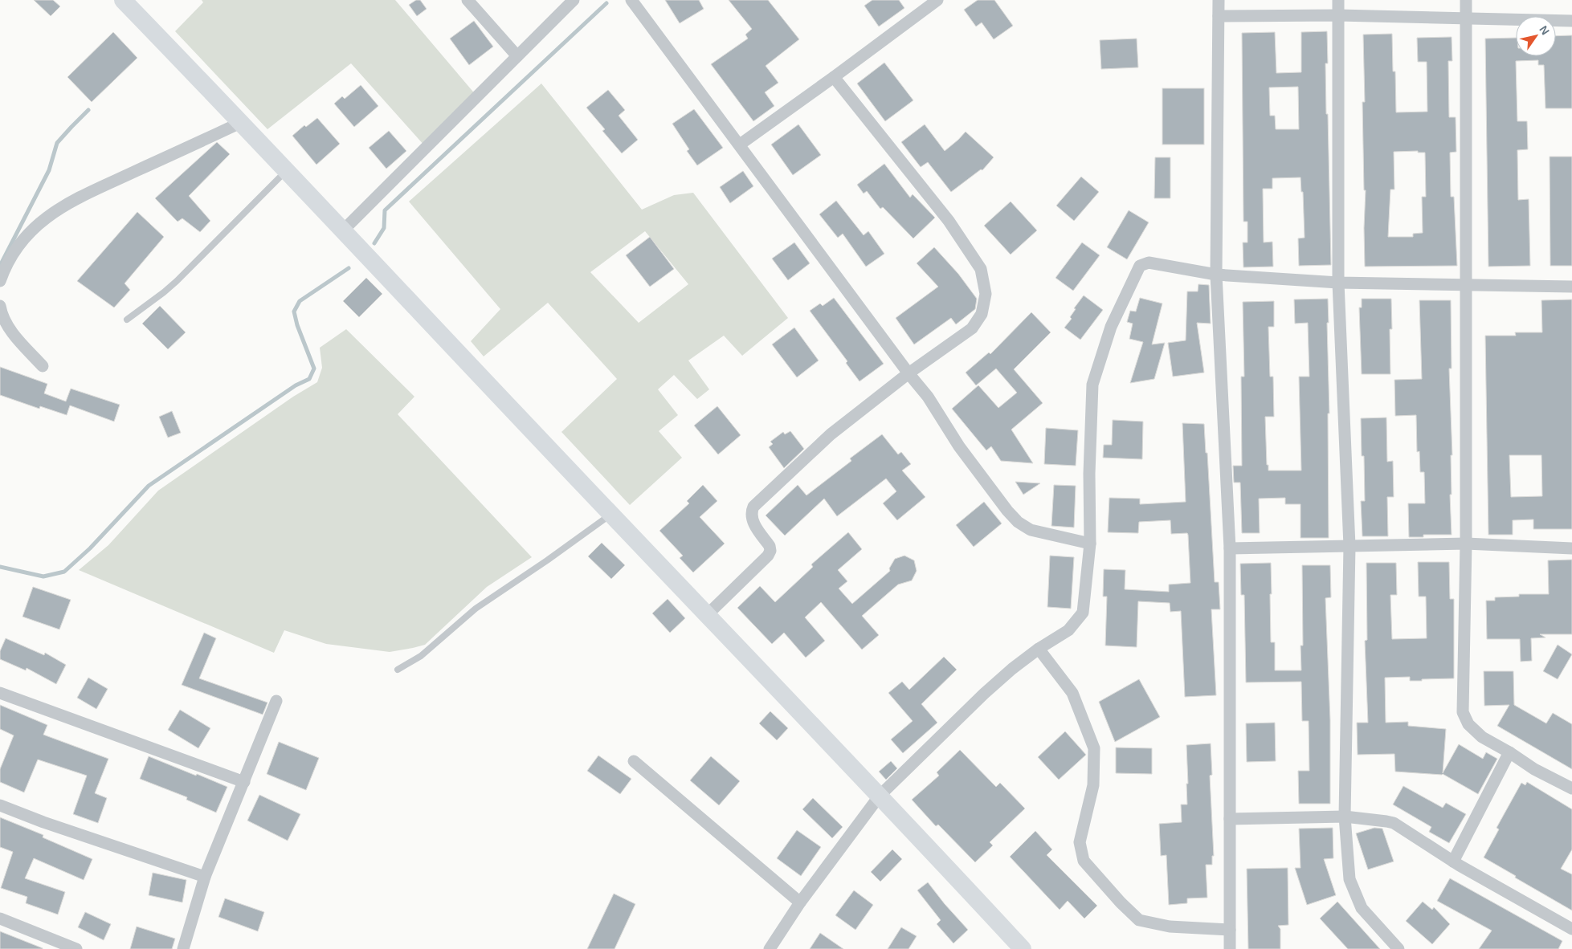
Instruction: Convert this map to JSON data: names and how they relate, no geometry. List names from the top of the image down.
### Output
{
  "north": "top right"
}
